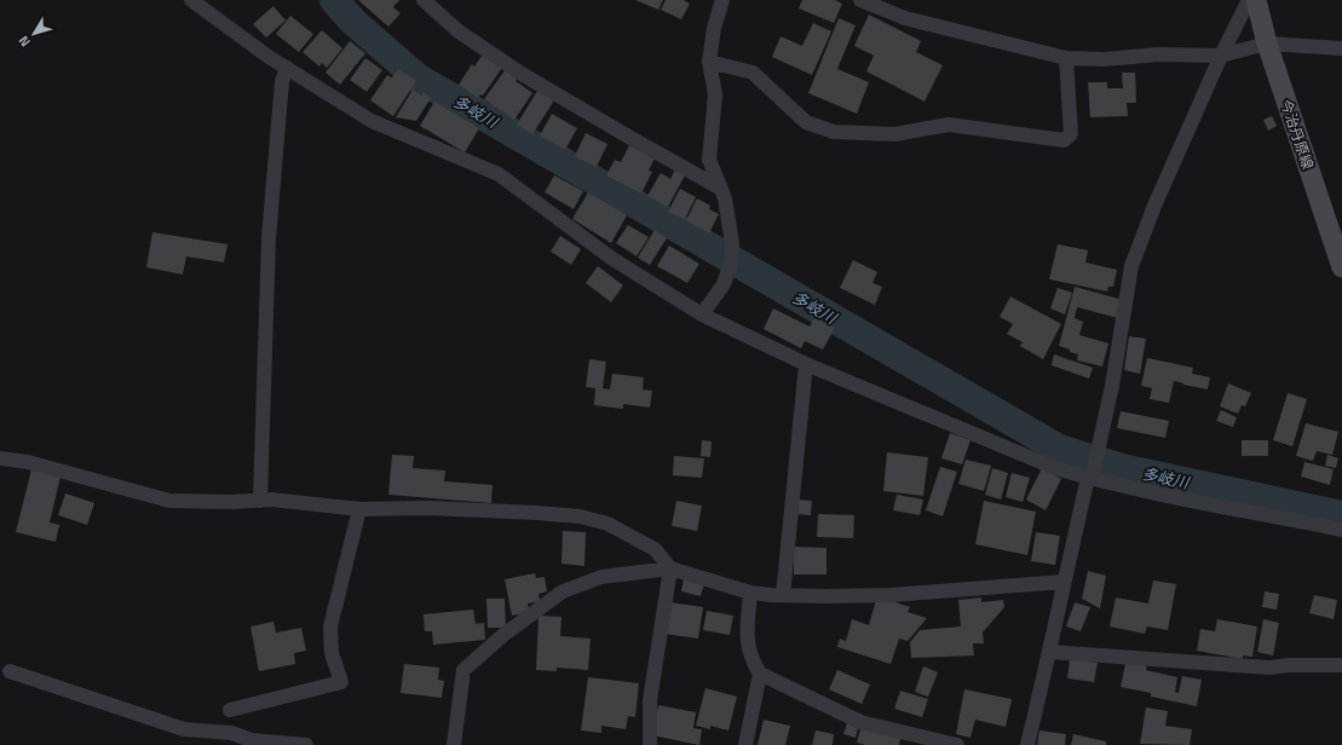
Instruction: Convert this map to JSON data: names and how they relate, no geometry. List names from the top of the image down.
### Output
{
  "streets": {
    "main road": ["今治丹原線"]
  },
  "water": ["多岐川"],
  "north": "bottom left"
}
